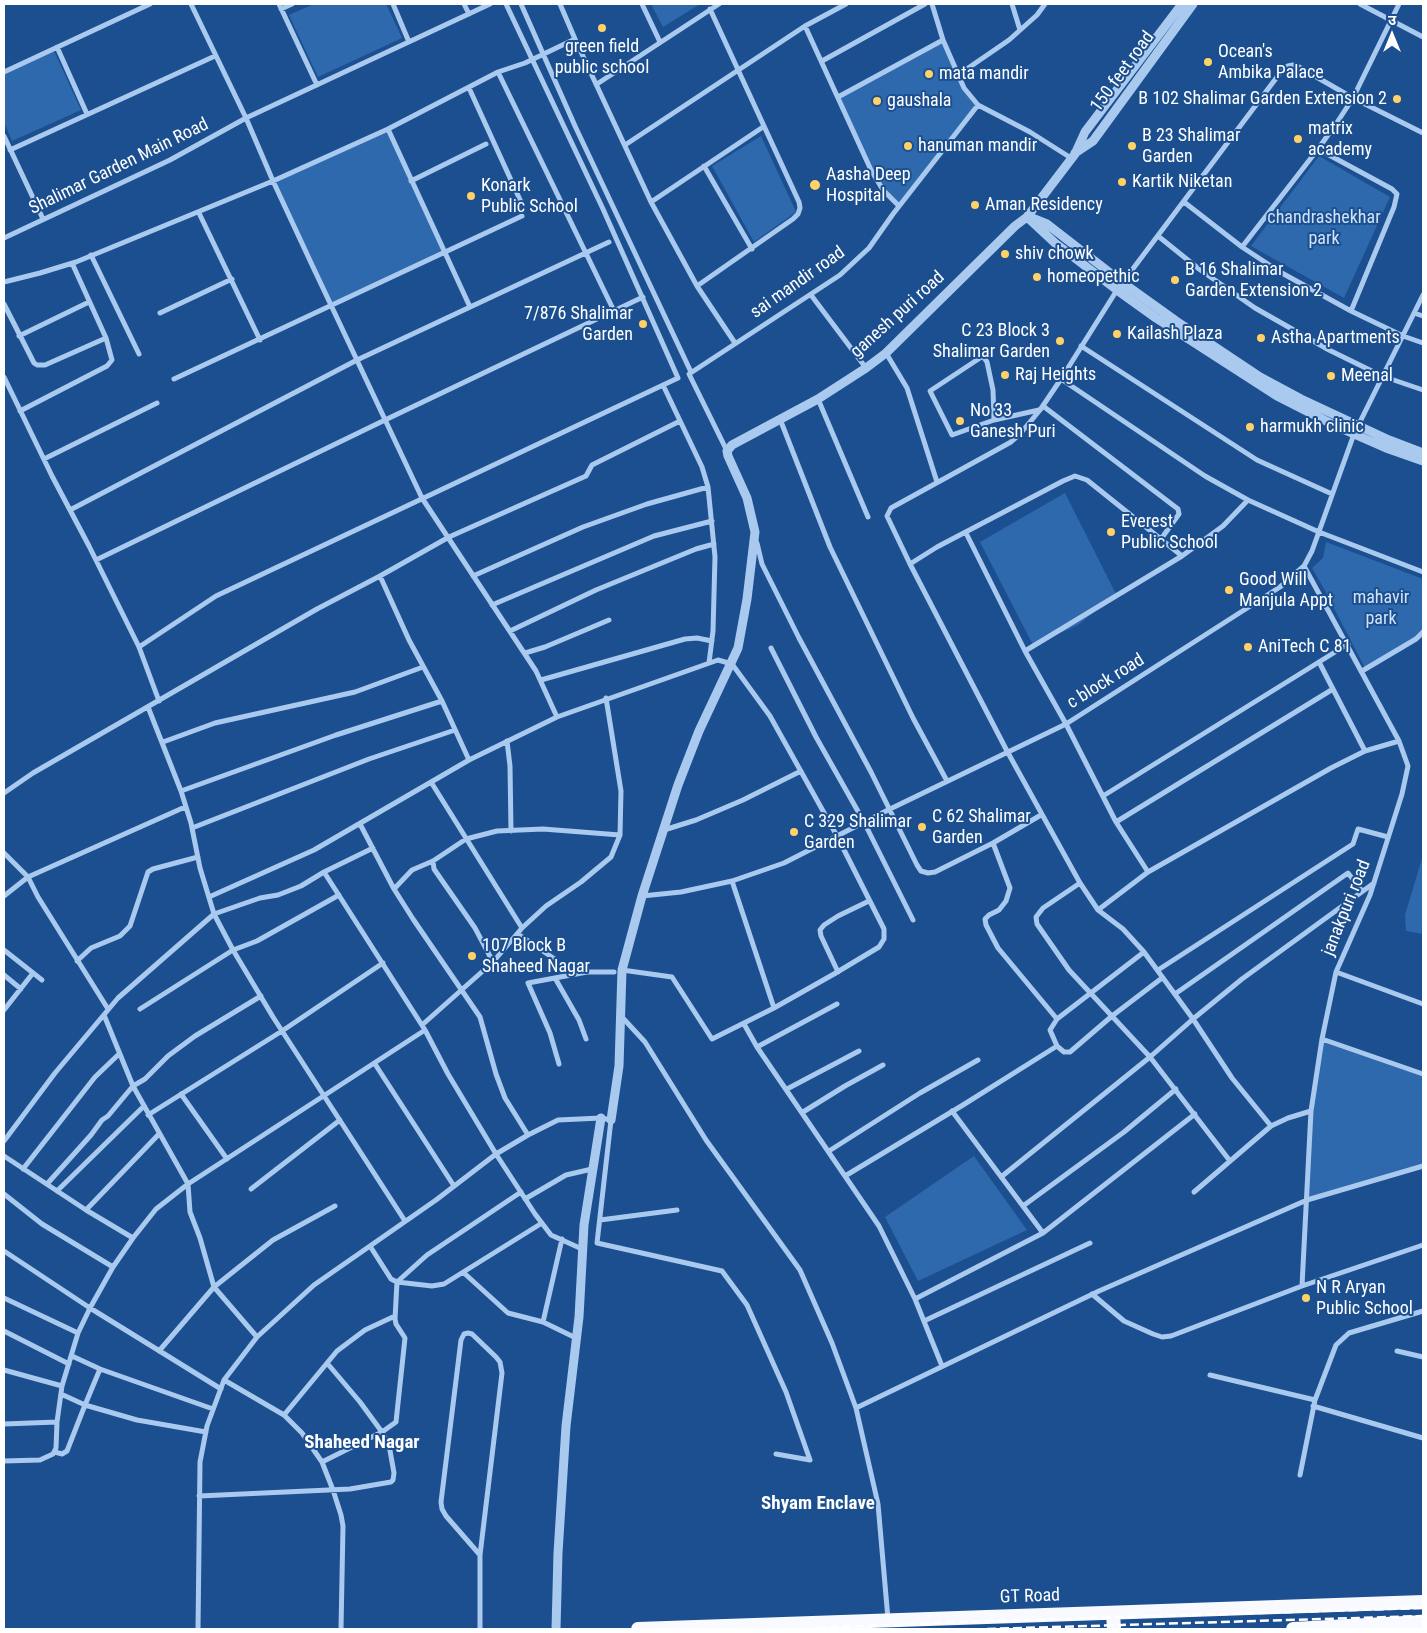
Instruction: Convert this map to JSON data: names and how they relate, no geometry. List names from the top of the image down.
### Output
{
  "streets": {
    "highway": ["GT Road"],
    "street": [
      "150 feet road",
      "Shalimar Garden Main Road",
      "sai mandir road",
      "ganesh puri road",
      "c block road",
      "janakpuri road"
    ]
  },
  "crossings": [
    ["150 feet road", "ganesh puri road"],
    ["c block road", "janakpuri road"]
  ],
  "districts": ["Shaheed Nagar", "Shyam Enclave"],
  "parks": ["chandrashekhar park", "mahavir park"],
  "places": [
    "green field public school",
    "Ocean's Ambika Palace",
    "mata mandir",
    "B 102 Shalimar Garden Extension 2",
    "gaushala",
    "matrix academy",
    "hanuman mandir",
    "B 23 Shalimar Garden",
    "Kartik Niketan",
    "Aasha Deep Hospital",
    "Konark Public School",
    "Aman Residency",
    "shiv chowk",
    "homeopethic",
    "B 16 Shalimar Garden Extension 2",
    "7/876 Shalimar Garden",
    "Kailash Plaza",
    "Astha Apartments",
    "C 23 Block 3 Shalimar Garden",
    "Raj Heights",
    "Meenal",
    "No 33 Ganesh Puri",
    "harmukh clinic",
    "Everest Public School",
    "Good Will Manjula Appt",
    "AniTech C 81",
    "C 62 Shalimar Garden",
    "C 329 Shalimar Garden",
    "107 Block B Shaheed Nagar",
    "N R Aryan Public School"
  ],
  "north": "top"
}
